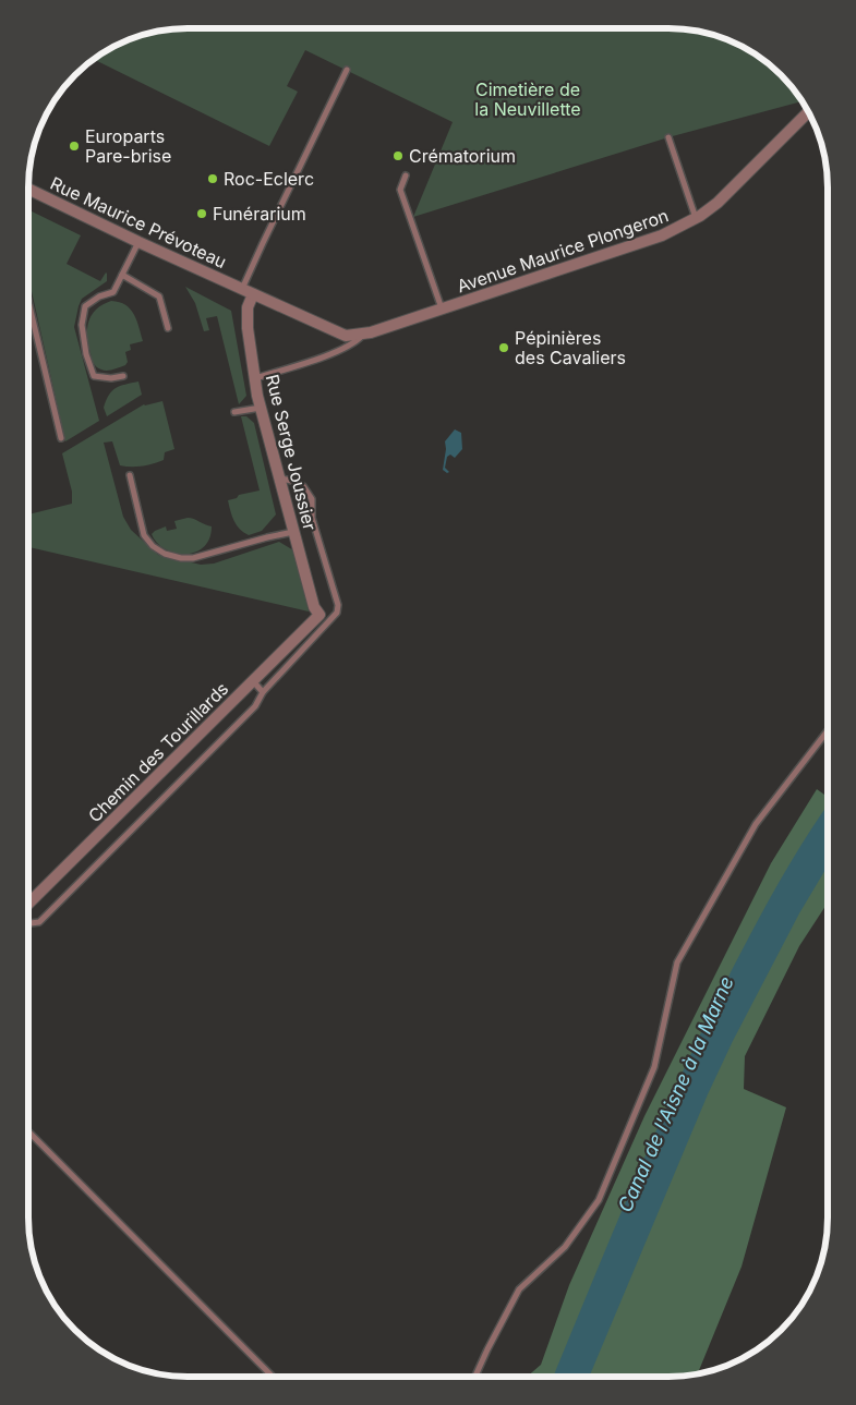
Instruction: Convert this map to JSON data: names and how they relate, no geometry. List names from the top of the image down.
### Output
{
  "streets": {
    "street": [
      "Rue Maurice Prévoteau",
      "Avenue Maurice Plongeron",
      "Rue Serge Joussier",
      "Chemin des Tourillards"
    ]
  },
  "crossings": [
    ["Rue Maurice Prévoteau", "Avenue Maurice Plongeron"],
    ["Rue Maurice Prévoteau", "Rue Serge Joussier"],
    ["Rue Serge Joussier", "Chemin des Tourillards"]
  ],
  "water": ["Canal de l'Aisne à la Marne"],
  "parks": ["Cimetière de la Neuvillette"],
  "places": [
    "Europarts Pare-brise",
    "Crématorium",
    "Roc-Eclerc",
    "Funérarium",
    "Pépinières des Cavaliers"
  ]
}
